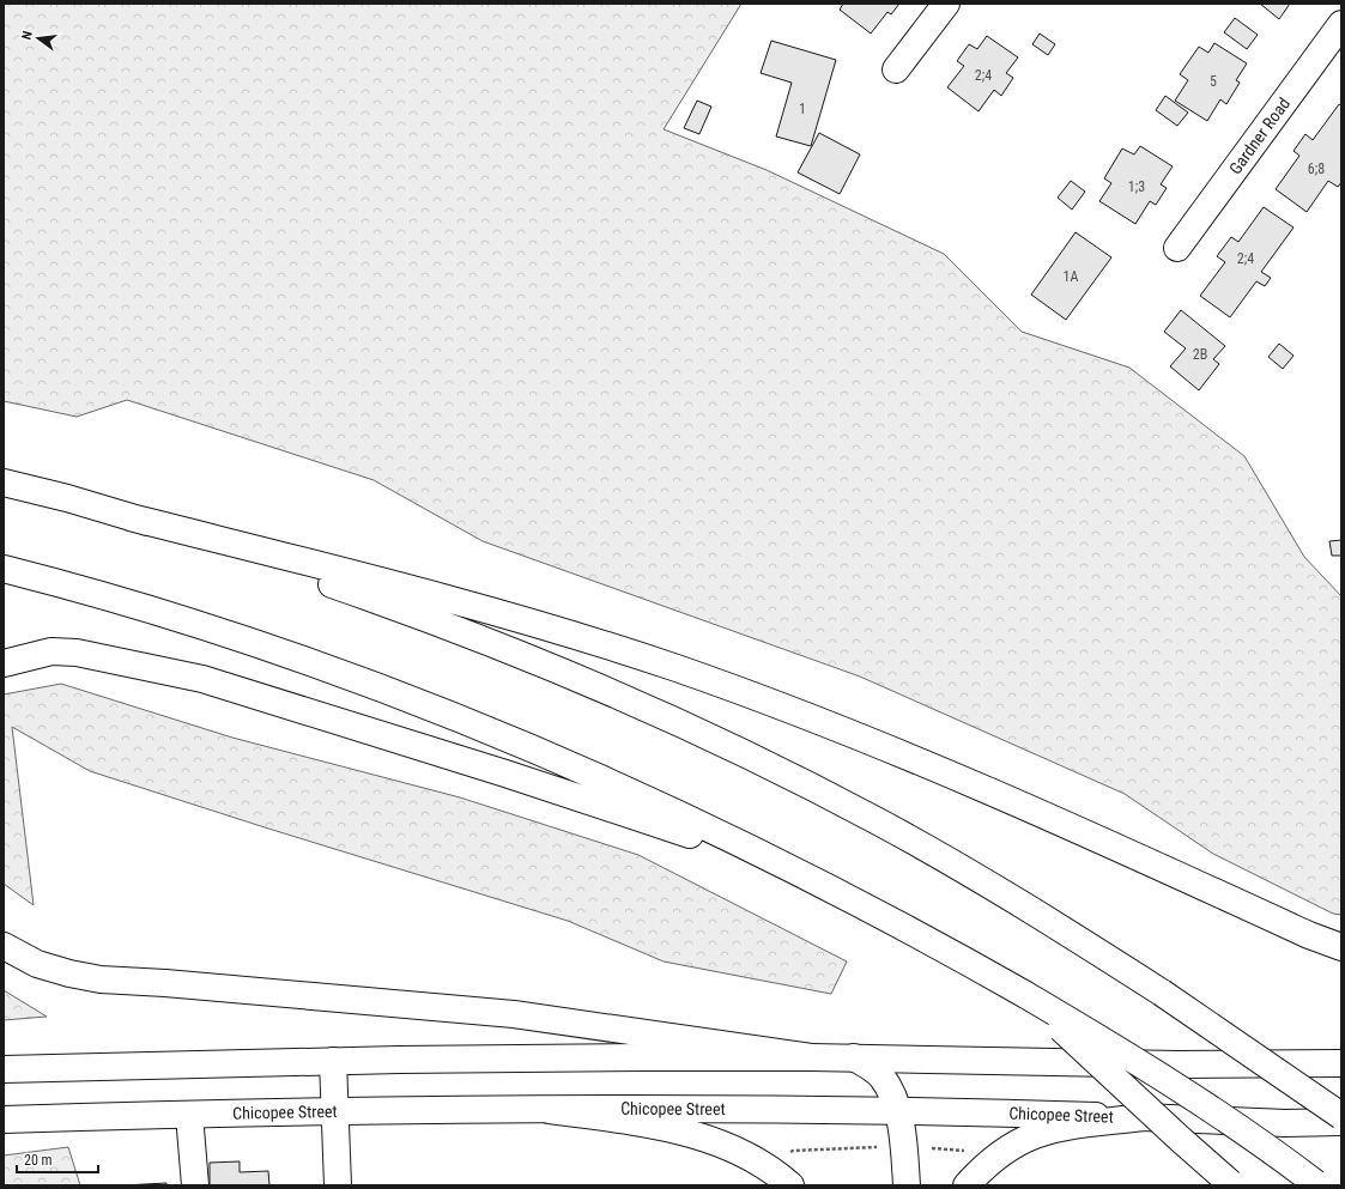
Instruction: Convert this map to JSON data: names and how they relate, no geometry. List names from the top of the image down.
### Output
{
  "streets": {
    "main road": ["Gardner Road", "Chicopee Street"]
  },
  "house_numbers": [
    "2;4",
    "5",
    "1",
    "6;8",
    "1;3",
    "2;4",
    "1A",
    "2B"
  ],
  "scale_bar": "20 m",
  "north": "left"
}
